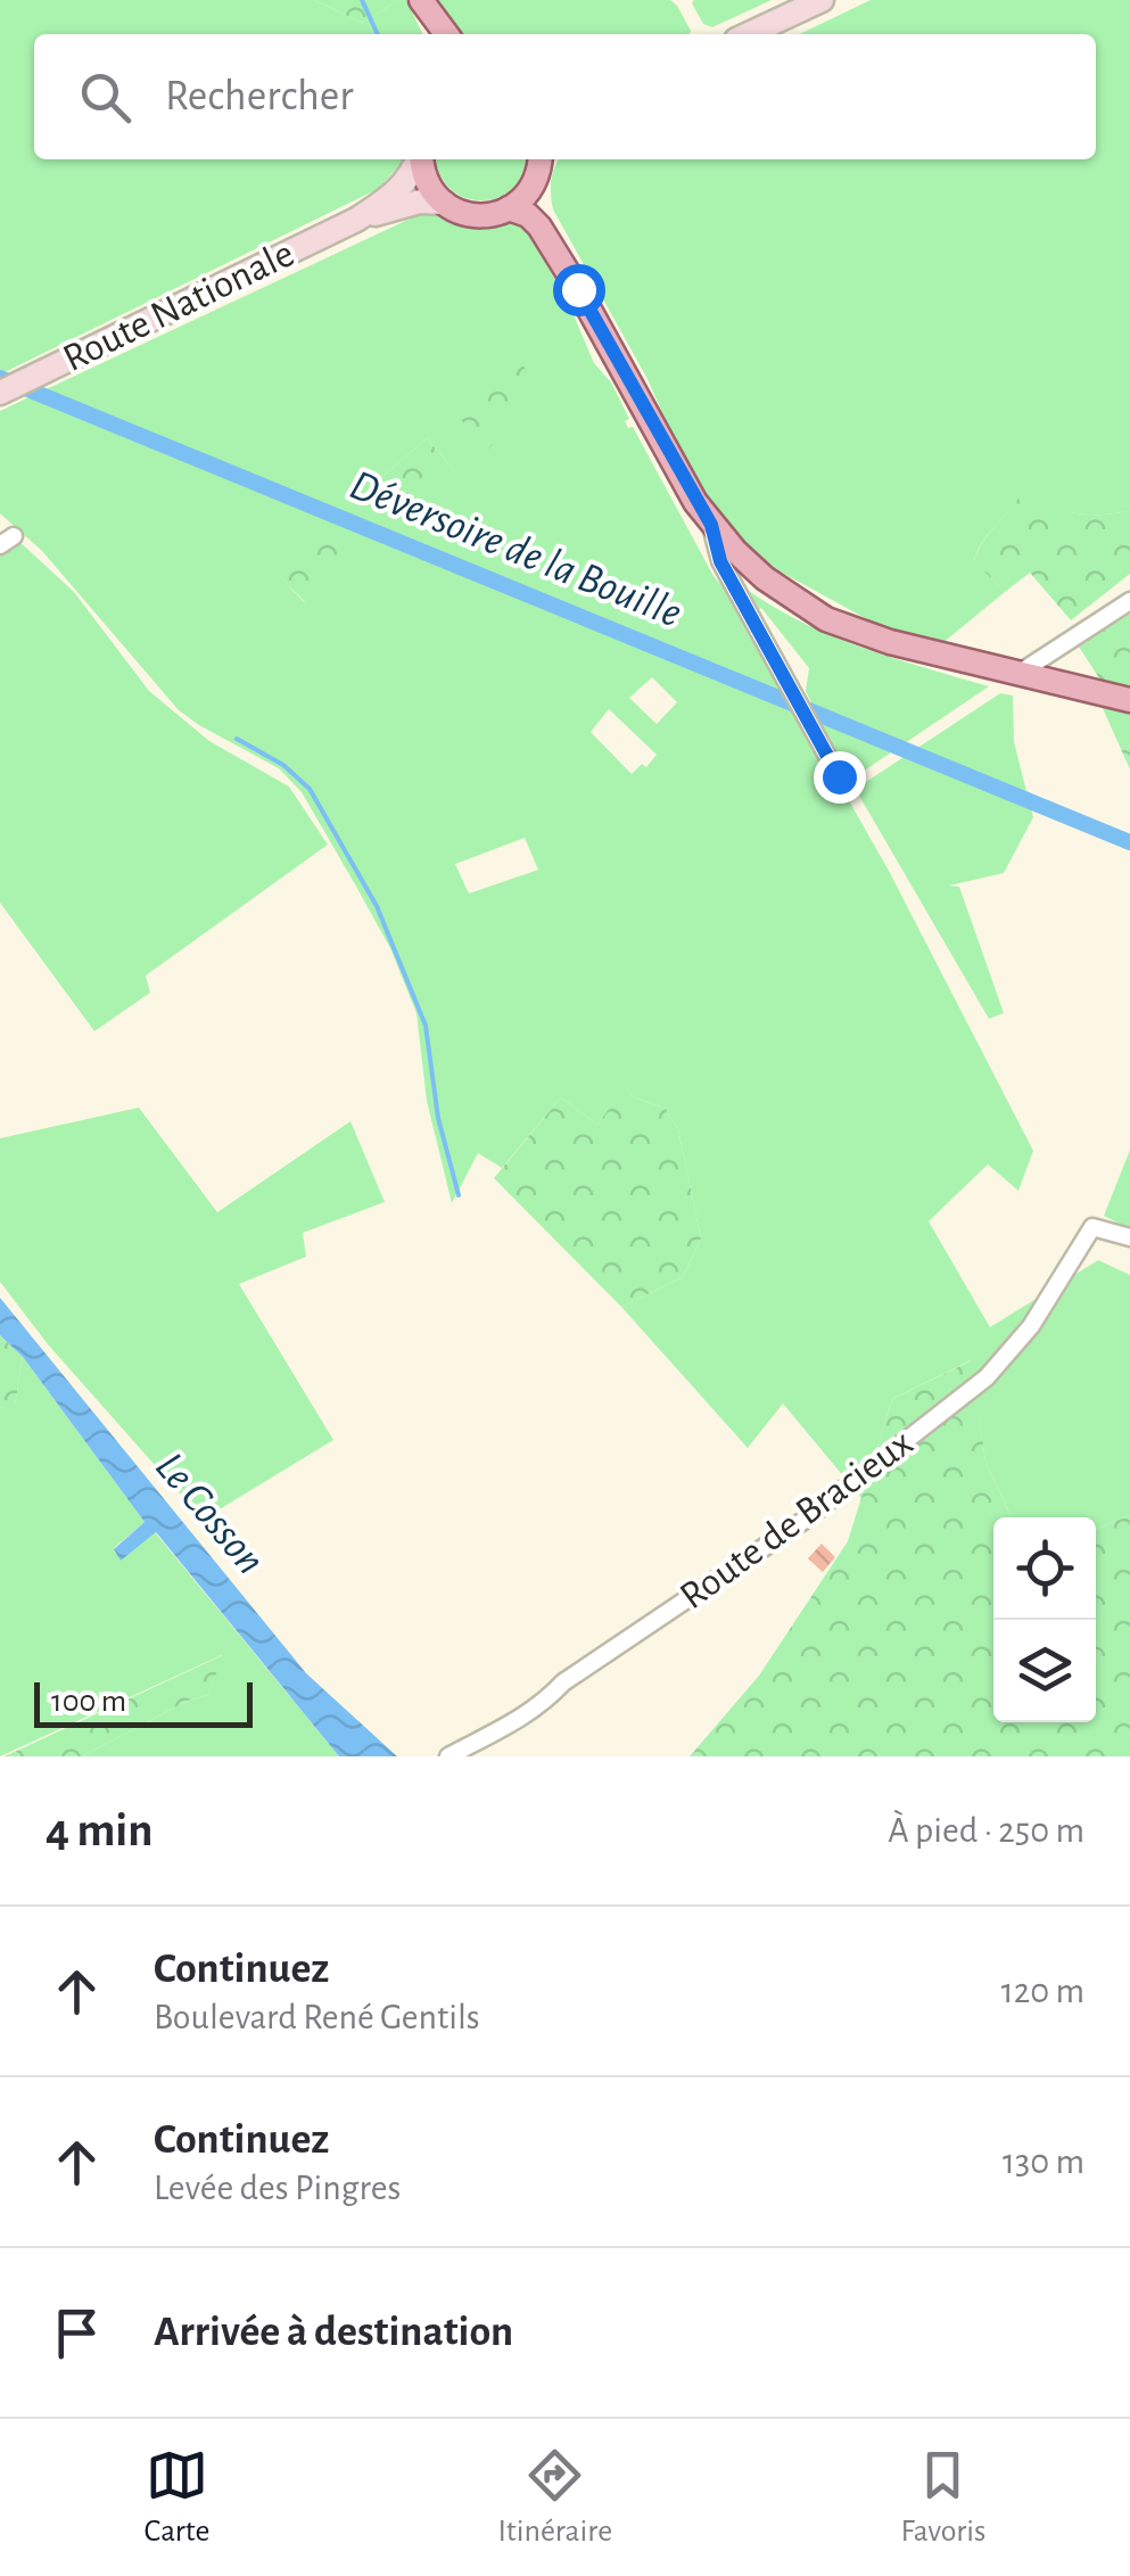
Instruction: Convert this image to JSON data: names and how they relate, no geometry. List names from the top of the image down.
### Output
{
  "streets": {
    "main road": ["Route Nationale"],
    "street": ["Route de Bracieux"]
  },
  "water": ["Déversoire de la Bouille", "Le Cosson"],
  "scale_bar": "100 m",
  "page": {
    "search": "Rechercher",
    "scale": "100 m",
    "heading": ["4 min", "À pied · 250 m"],
    "list": [
      ["Continuez", "Boulevard René Gentils", "120 m"],
      ["Continuez", "Levée des Pingres", "130 m"],
      "Arrivée à destination"
    ],
    "nav": ["Carte", "Itinéraire", "Favoris"]
  }
}
